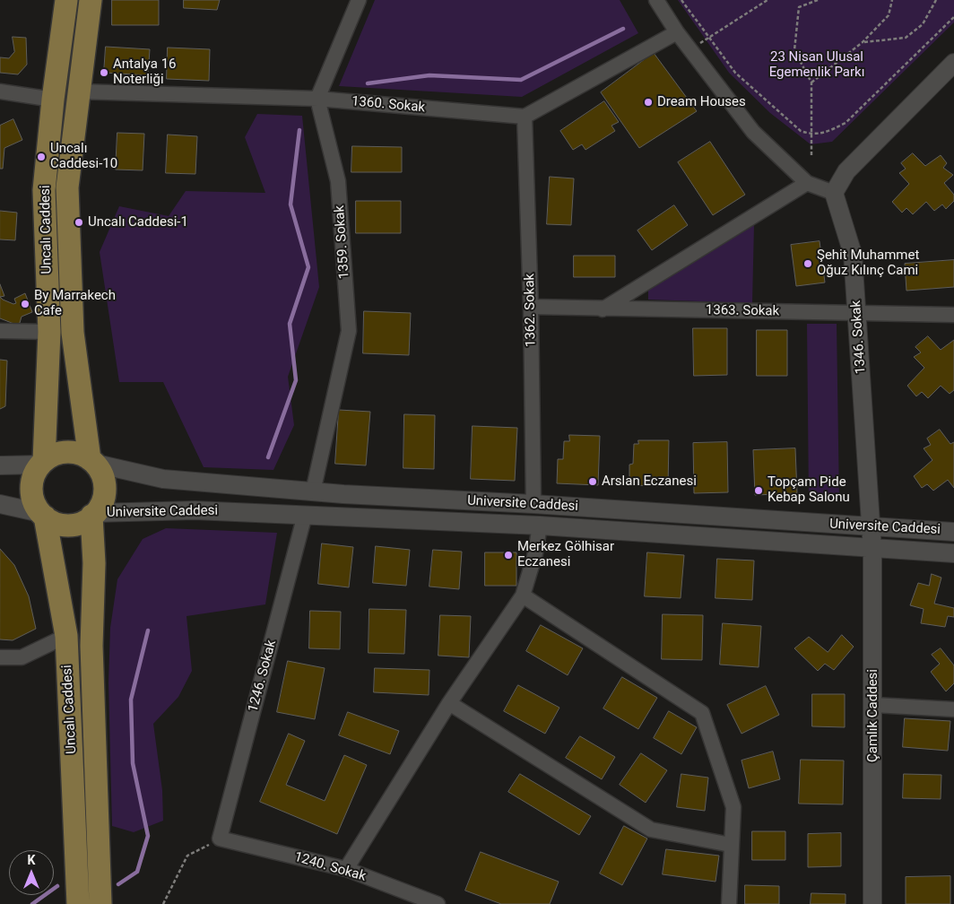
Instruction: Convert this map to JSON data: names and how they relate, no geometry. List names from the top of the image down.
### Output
{
  "streets": {
    "main road": ["Uncalı Caddesi"],
    "street": [
      "1360. Sokak",
      "1359. Sokak",
      "1362. Sokak",
      "1363. Sokak",
      "1346. Sokak",
      "Universite Caddesi",
      "1246. Sokak",
      "Çamlık Caddesi",
      "1240. Sokak"
    ]
  },
  "crossings": [
    ["1360. Sokak", "Uncalı Caddesi"],
    ["1360. Sokak", "1359. Sokak"],
    ["1360. Sokak", "1362. Sokak"],
    ["Uncalı Caddesi", "Universite Caddesi"],
    ["1359. Sokak", "Universite Caddesi"],
    ["1362. Sokak", "1363. Sokak"],
    ["1362. Sokak", "Universite Caddesi"],
    ["1363. Sokak", "1346. Sokak"],
    ["1346. Sokak", "Universite Caddesi"],
    ["1346. Sokak", "Çamlık Caddesi"],
    ["Universite Caddesi", "1246. Sokak"],
    ["Universite Caddesi", "Çamlık Caddesi"],
    ["1246. Sokak", "1240. Sokak"]
  ],
  "parks": ["23 Nisan Ulusal Egemenlik Parkı"],
  "places": [
    "Antalya 16 Noterliği",
    "Dream Houses",
    "Uncalı Caddesi-10",
    "Uncalı Caddesi-1",
    "Şehit Muhammet Oğuz Kılınç Cami",
    "By Marrakech Cafe",
    "Arslan Eczanesi",
    "Topçam Pide Kebap Salonu",
    "Merkez Gölhisar Eczanesi"
  ],
  "north": "top"
}
